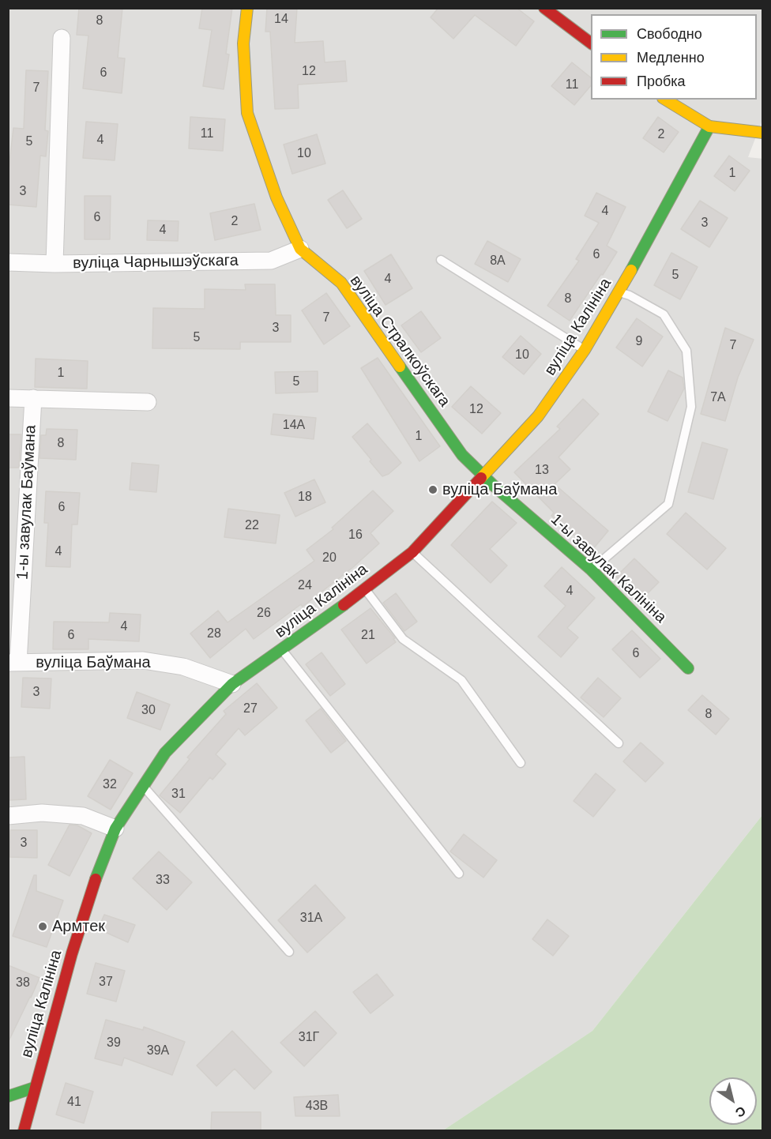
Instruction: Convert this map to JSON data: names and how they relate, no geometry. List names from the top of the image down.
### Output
{
  "streets": {
    "main road": ["вуліца Калініна", "вуліца Стралкоўскага", "1-ы завулак Калініна"],
    "street": ["вуліца Чарнышэўскага", "1-ы завулак Баўмана", "вуліца Баўмана"]
  },
  "crossings": [
    ["вуліца Чарнышэўскага", "вуліца Стралкоўскага"],
    ["вуліца Калініна", "вуліца Стралкоўскага"],
    ["вуліца Калініна", "1-ы завулак Калініна"],
    ["вуліца Калініна", "вуліца Баўмана"],
    ["вуліца Стралкоўскага", "1-ы завулак Калініна"],
    ["1-ы завулак Баўмана", "вуліца Баўмана"]
  ],
  "places": ["вуліца Баўмана", "Армтек"],
  "house_numbers": [
    "14",
    "8",
    "12",
    "6",
    "11",
    "7",
    "11",
    "2",
    "4",
    "5",
    "10",
    "1",
    "3",
    "4",
    "6",
    "2",
    "3",
    "4",
    "6",
    "8А",
    "5",
    "4",
    "8",
    "7",
    "3",
    "5",
    "9",
    "7",
    "10",
    "1",
    "5",
    "7А",
    "12",
    "14А",
    "1",
    "8",
    "13",
    "18",
    "6",
    "22",
    "16",
    "4",
    "20",
    "24",
    "4",
    "26",
    "4",
    "28",
    "6",
    "21",
    "6",
    "3",
    "27",
    "30",
    "8",
    "32",
    "31",
    "3",
    "33",
    "31А",
    "37",
    "38",
    "31Г",
    "39",
    "39А",
    "41",
    "43В"
  ],
  "legend": ["Свободно", "Медленно", "Пробка"],
  "north": "bottom right"
}
